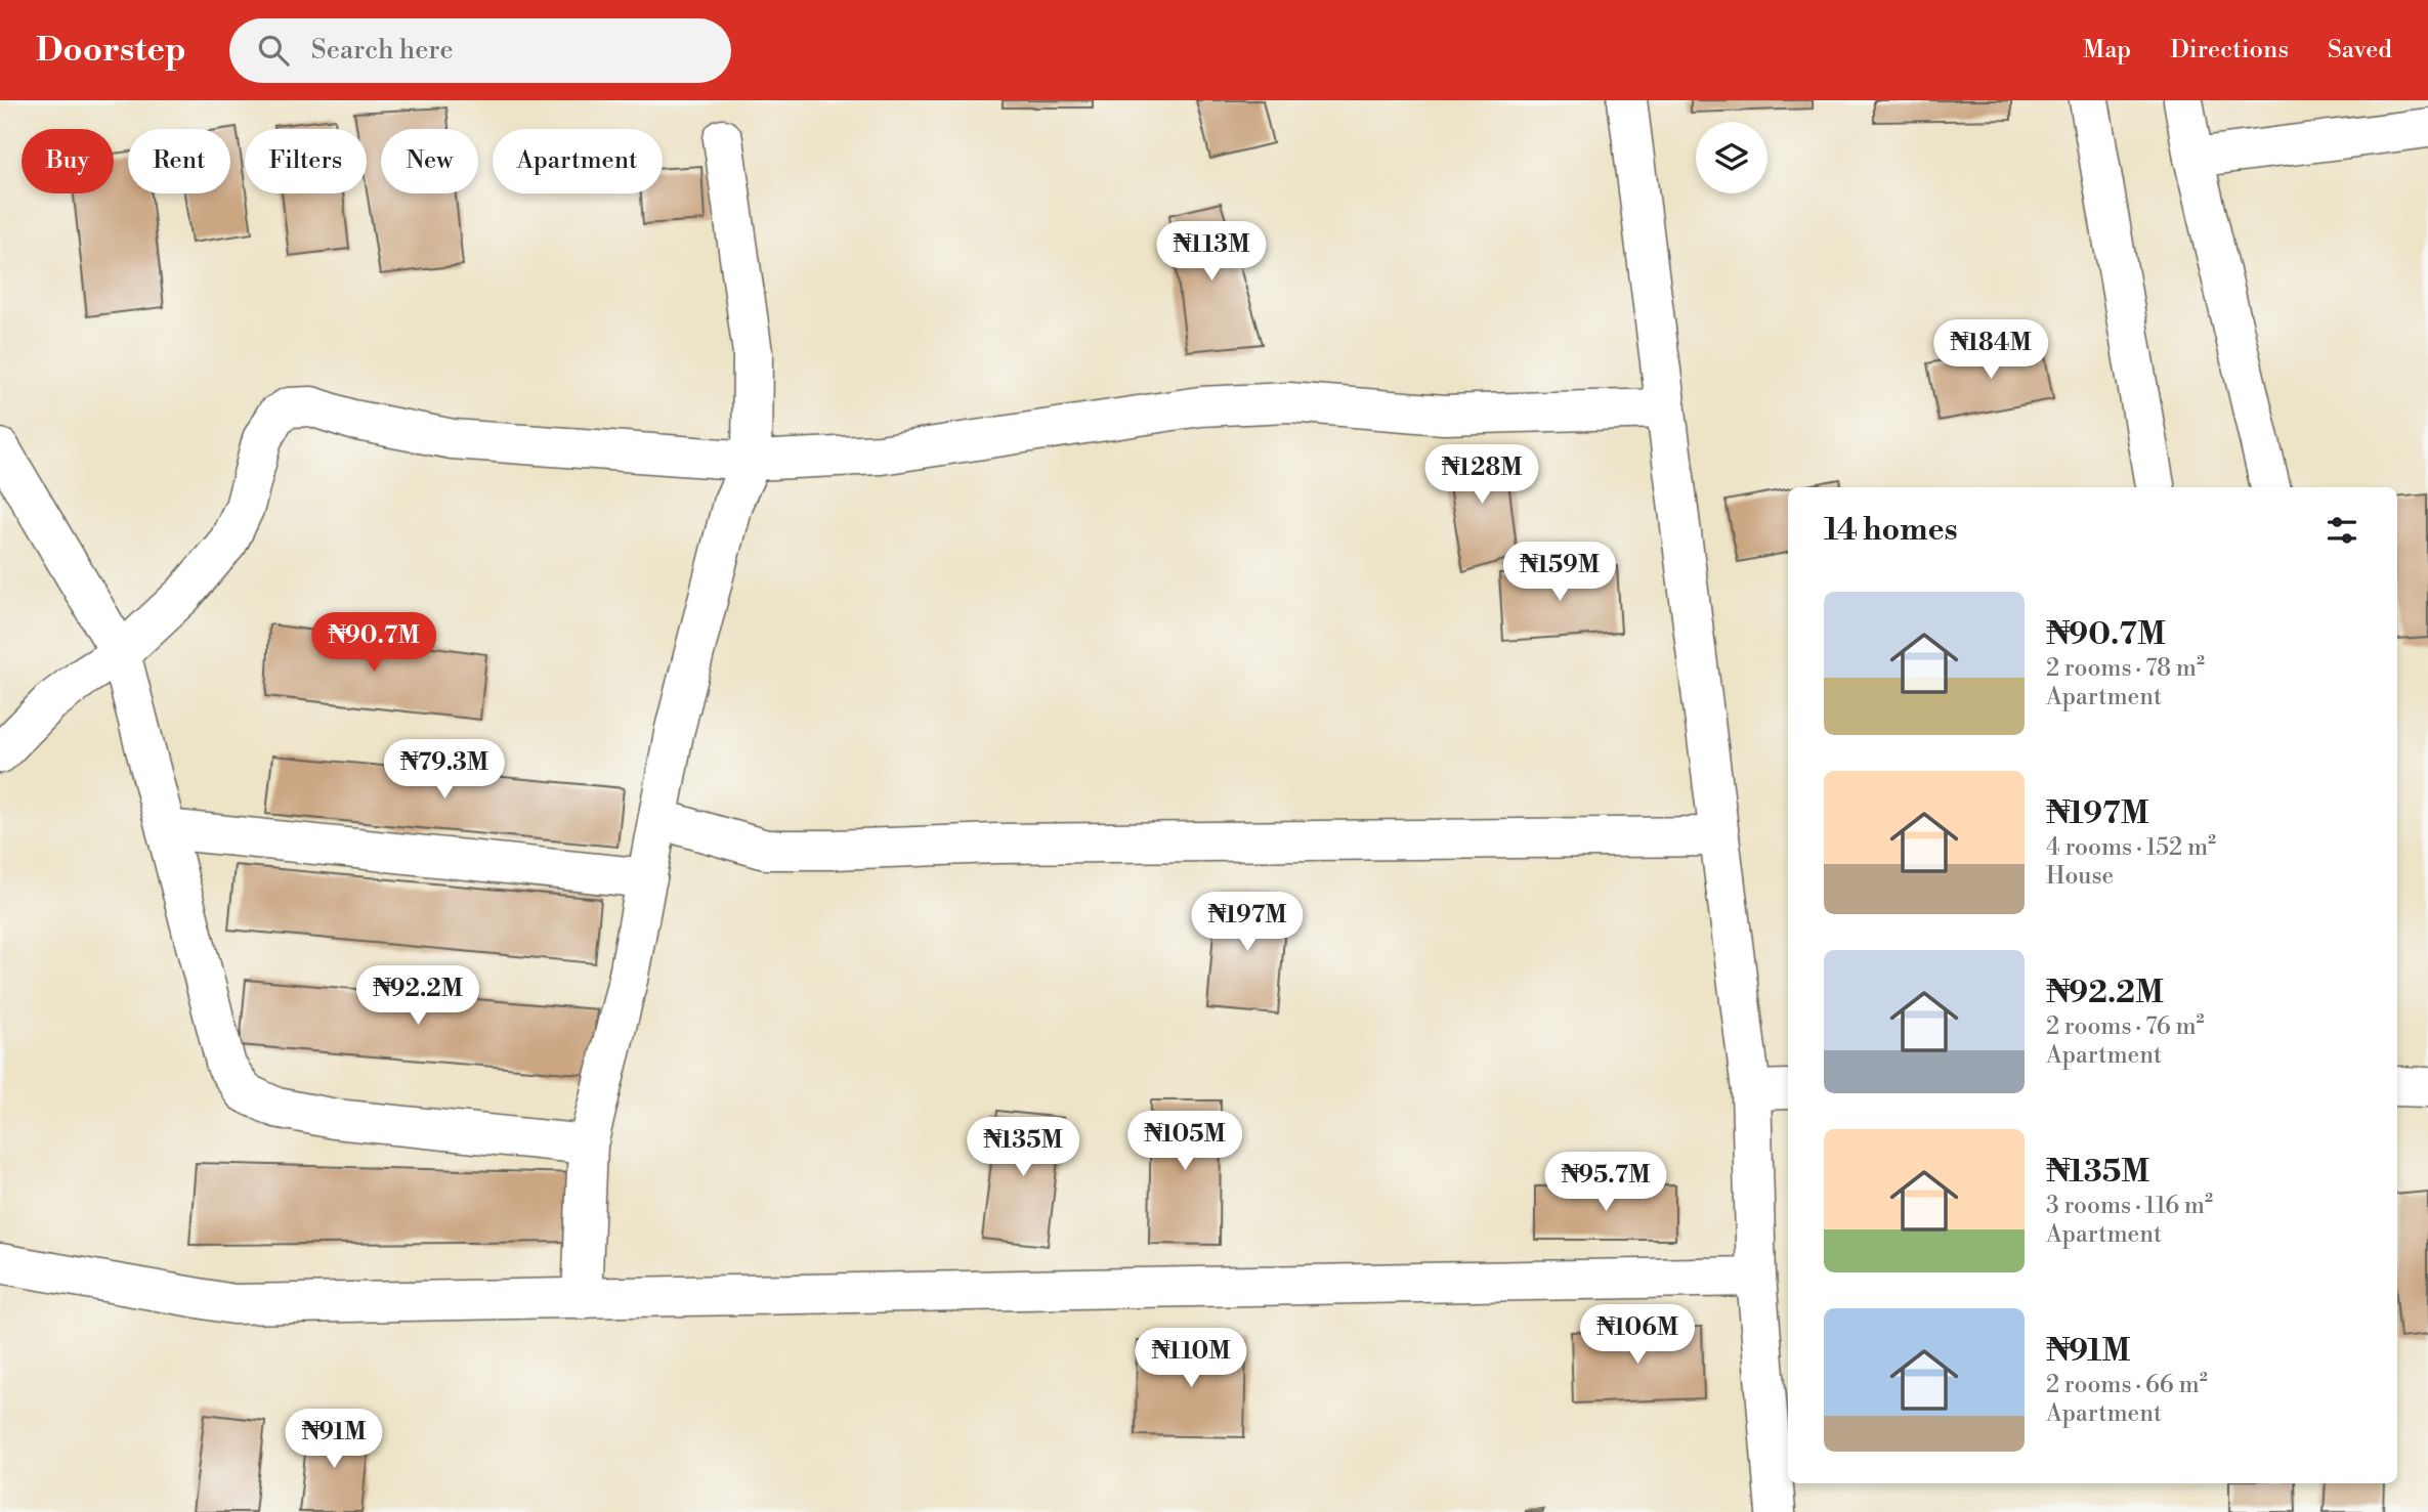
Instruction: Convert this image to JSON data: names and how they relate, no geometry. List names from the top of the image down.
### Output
{
  "page": {
    "header": "Doorstep",
    "search": "Search here",
    "nav": ["Map", "Directions", "Saved"],
    "chip": [
      "Buy",
      "Rent",
      "Filters",
      "New",
      "Apartment"
    ],
    "price": [
      "₦113M",
      "₦184M",
      "₦128M",
      "₦159M",
      "₦90.7M",
      "₦79.3M",
      "₦197M",
      "₦92.2M",
      "₦105M",
      "₦135M",
      "₦95.7M",
      "₦106M",
      "₦110M",
      "₦91M"
    ],
    "heading": "14 homes",
    "list": [
      {
        "name": "₦90.7M",
        "note": "2 rooms · 78 m² · Apartment"
      },
      {
        "name": "₦197M",
        "note": "4 rooms · 152 m² · House"
      },
      {
        "name": "₦92.2M",
        "note": "2 rooms · 76 m² · Apartment"
      },
      {
        "name": "₦135M",
        "note": "3 rooms · 116 m² · Apartment"
      },
      {
        "name": "₦91M",
        "note": "2 rooms · 66 m² · Apartment"
      }
    ]
  }
}
